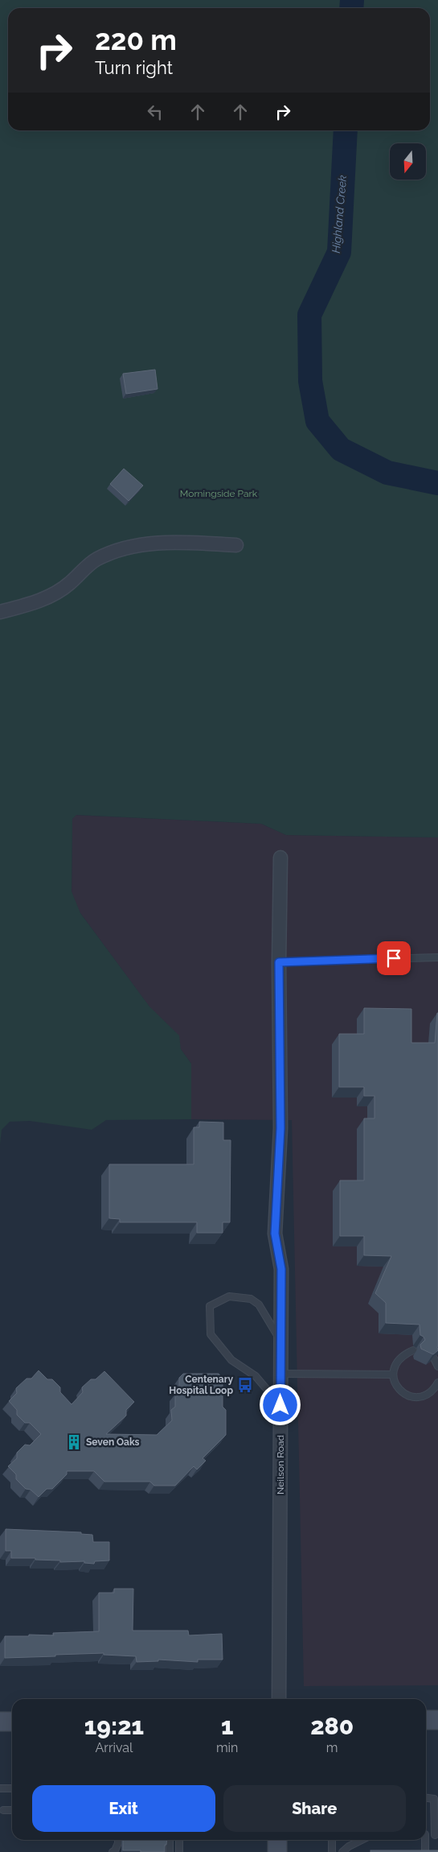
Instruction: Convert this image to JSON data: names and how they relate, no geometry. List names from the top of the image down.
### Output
{
  "streets": {
    "street": ["Neilson Road"]
  },
  "water": ["Highland Creek"],
  "parks": ["Morningside Park"],
  "places": {
    "bus stop": ["Centenary Hospital Loop"],
    "building": ["Seven Oaks"]
  },
  "north": "bottom",
  "page": {
    "turn": ["220 m", "Turn right"],
    "eta": [
      "19:21",
      "Arrival",
      "1",
      "min",
      "280",
      "m"
    ],
    "buttons": ["Exit", "Share"]
  }
}
